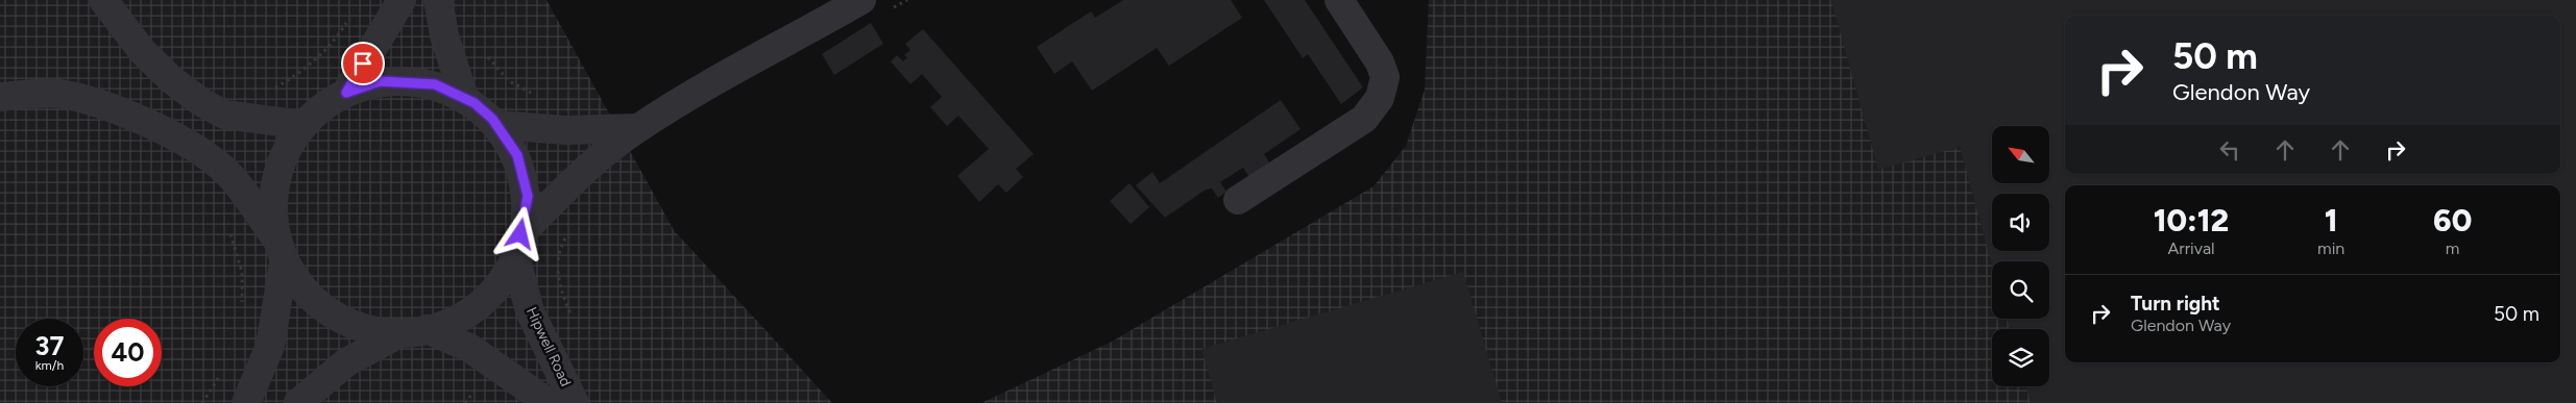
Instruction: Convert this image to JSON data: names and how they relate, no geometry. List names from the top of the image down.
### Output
{
  "streets": {
    "street": ["Hipwell Road"]
  },
  "north": "top left",
  "page": {
    "turn": ["50 m", "Glendon Way"],
    "eta": [
      "10:12",
      "Arrival",
      "1",
      "min",
      "60",
      "m"
    ],
    "list": [
      {
        "name": "Turn right",
        "note": "Glendon Way",
        "value": "50 m"
      }
    ],
    "speed": "37 km/h",
    "limit": "40"
  }
}
